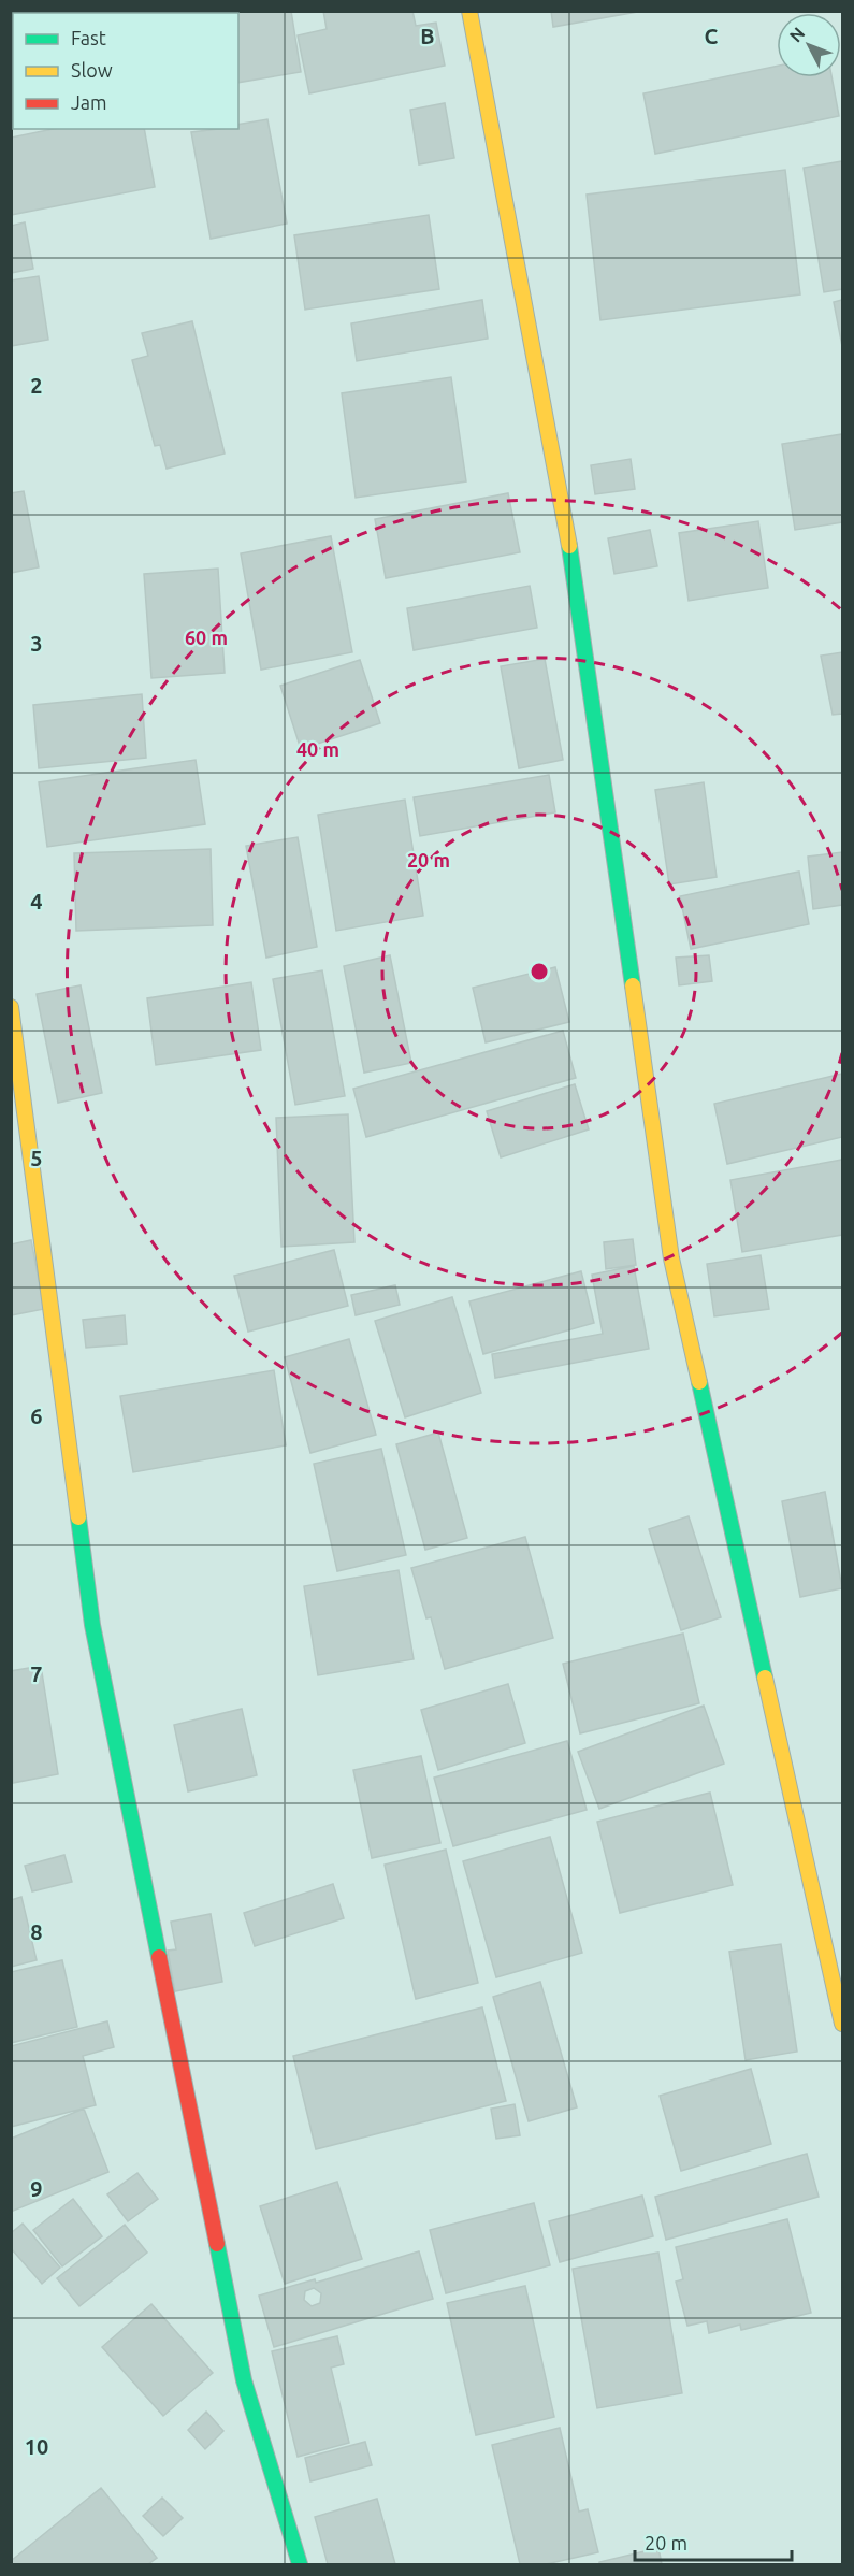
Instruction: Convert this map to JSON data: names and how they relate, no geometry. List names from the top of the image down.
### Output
{
  "legend": ["Fast", "Slow", "Jam"],
  "scale_bar": "20 m",
  "north": "top left",
  "grid": {
    "columns": ["B", "C"],
    "rows": [
      "2",
      "3",
      "4",
      "5",
      "6",
      "7",
      "8",
      "9",
      "10"
    ]
  },
  "rings": ["60 m", "40 m", "20 m"]
}
